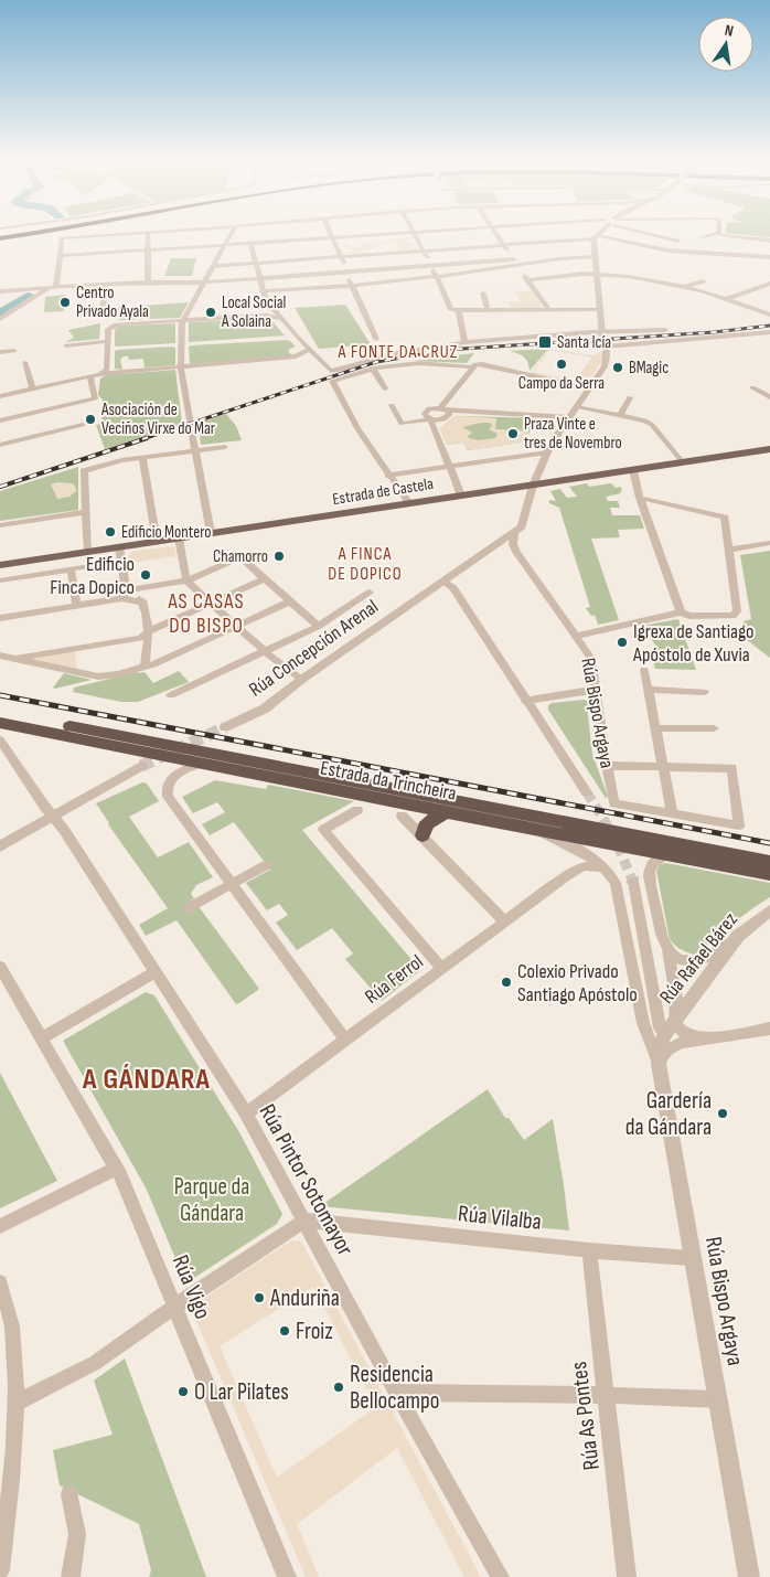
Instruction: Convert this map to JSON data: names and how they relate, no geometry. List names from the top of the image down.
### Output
{
  "streets": {
    "highway": ["Estrada da Trincheira"],
    "main road": ["Estrada de Castela"],
    "street": [
      "Rúa Concepción Arenal",
      "Rúa Bispo Argaya",
      "Rúa Rafael Bárez",
      "Rúa Ferrol",
      "Rúa Pintor Sotomayor",
      "Rúa Vilalba",
      "Rúa Vigo",
      "Rúa As Pontes"
    ]
  },
  "crossings": [
    ["Estrada de Castela", "Rúa Concepción Arenal"],
    ["Rúa Bispo Argaya", "Rúa Rafael Bárez"],
    ["Rúa Bispo Argaya", "Rúa Vilalba"],
    ["Rúa Ferrol", "Rúa Pintor Sotomayor"],
    ["Rúa Pintor Sotomayor", "Rúa Vilalba"],
    ["Rúa Vilalba", "Rúa As Pontes"]
  ],
  "districts": [
    "A FONTE DA CRUZ",
    "A FINCA DE DOPICO",
    "AS CASAS DO BISPO",
    "A GÁNDARA"
  ],
  "parks": ["Parque da Gándara"],
  "places": {
    "other": [
      "Centro Privado Ayala",
      "Local Social A Solaina",
      "Campo da Serra",
      "BMagic",
      "Asociación de Veciños Virxe do Mar",
      "Praza Vinte e tres de Novembro",
      "Edificio Montero",
      "Chamorro",
      "Edificio Finca Dopico",
      "Igrexa de Santiago Apóstolo de Xuvia",
      "Colexio Privado Santiago Apóstolo",
      "Gardería da Gándara",
      "Anduriña",
      "Froiz",
      "Residencia Bellocampo",
      "O Lar Pilates"
    ],
    "transit": ["Santa Icía"]
  },
  "north": "top"
}
